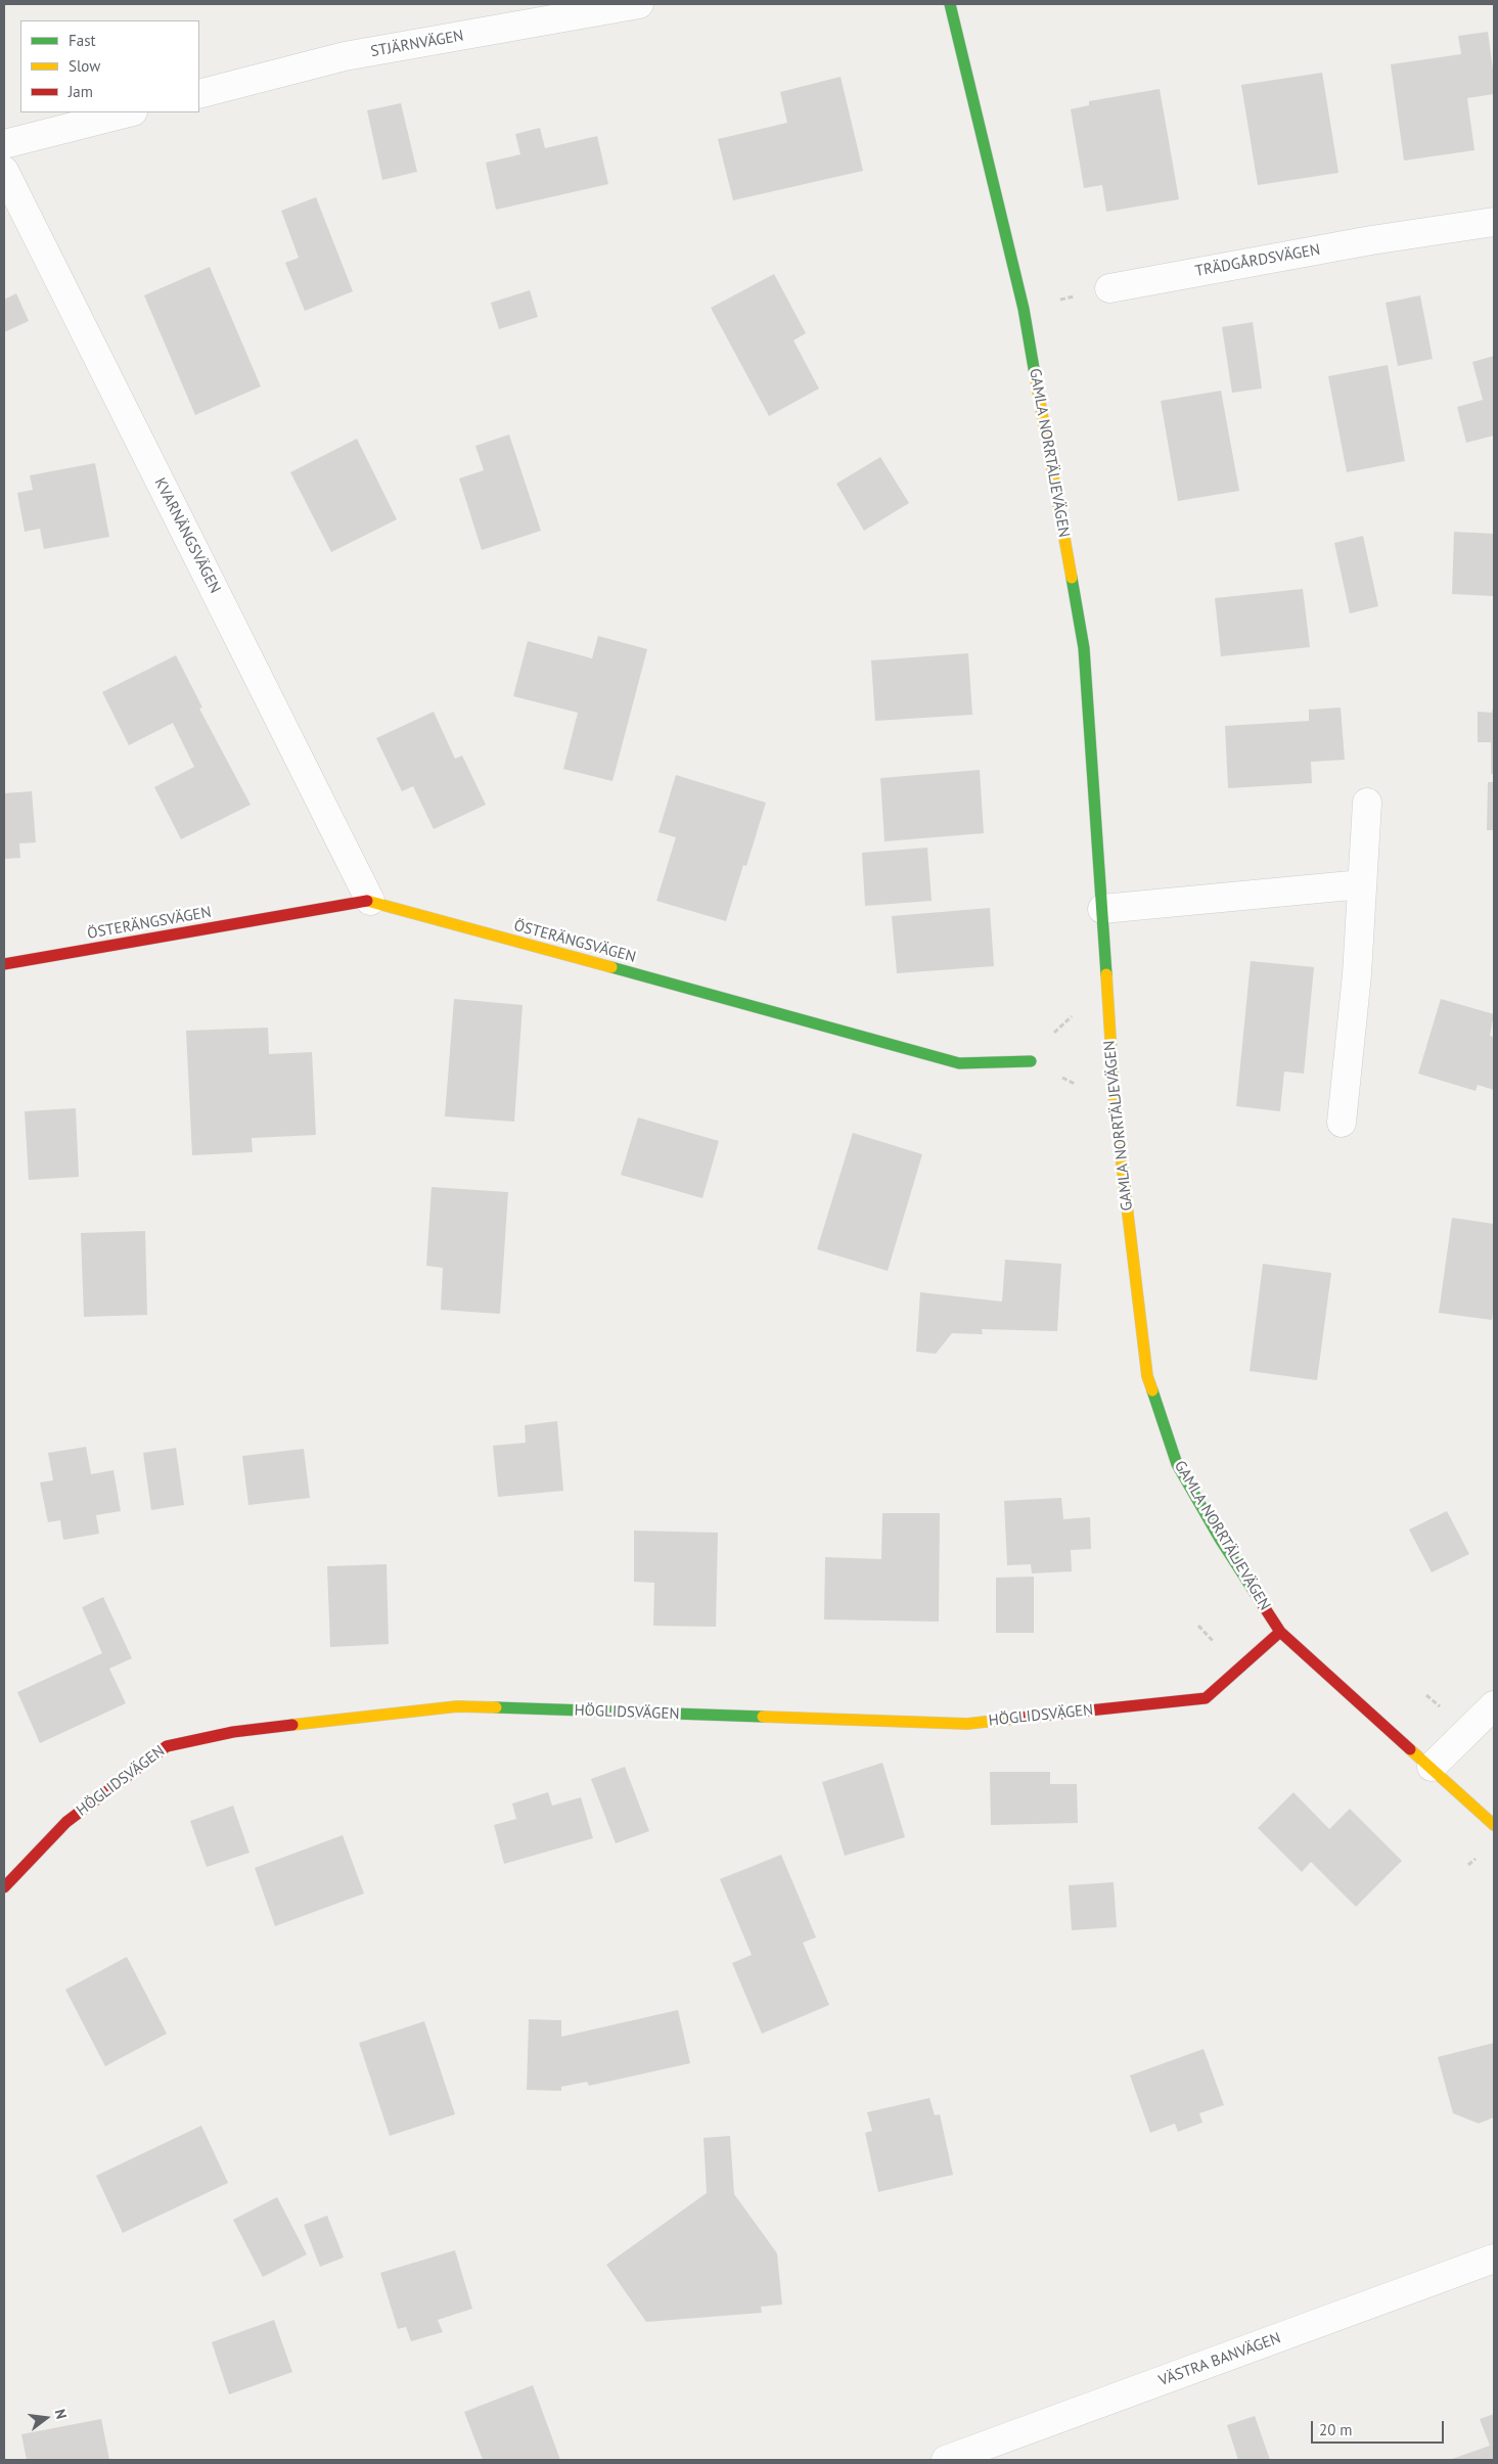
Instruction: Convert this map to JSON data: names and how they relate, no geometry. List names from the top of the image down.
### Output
{
  "streets": {
    "street": [
      "STJÄRNVÄGEN",
      "TRÄDGÅRDSVÄGEN",
      "GAMLA NORRTÄLJEVÄGEN",
      "KVARNÄNGSVÄGEN",
      "ÖSTERÄNGSVÄGEN",
      "HÖGLIDSVÄGEN",
      "VÄSTRA BANVÄGEN"
    ]
  },
  "crossings": [
    ["GAMLA NORRTÄLJEVÄGEN", "HÖGLIDSVÄGEN"],
    ["KVARNÄNGSVÄGEN", "ÖSTERÄNGSVÄGEN"]
  ],
  "legend": ["Fast", "Slow", "Jam"],
  "scale_bar": "20 m",
  "north": "right"
}
